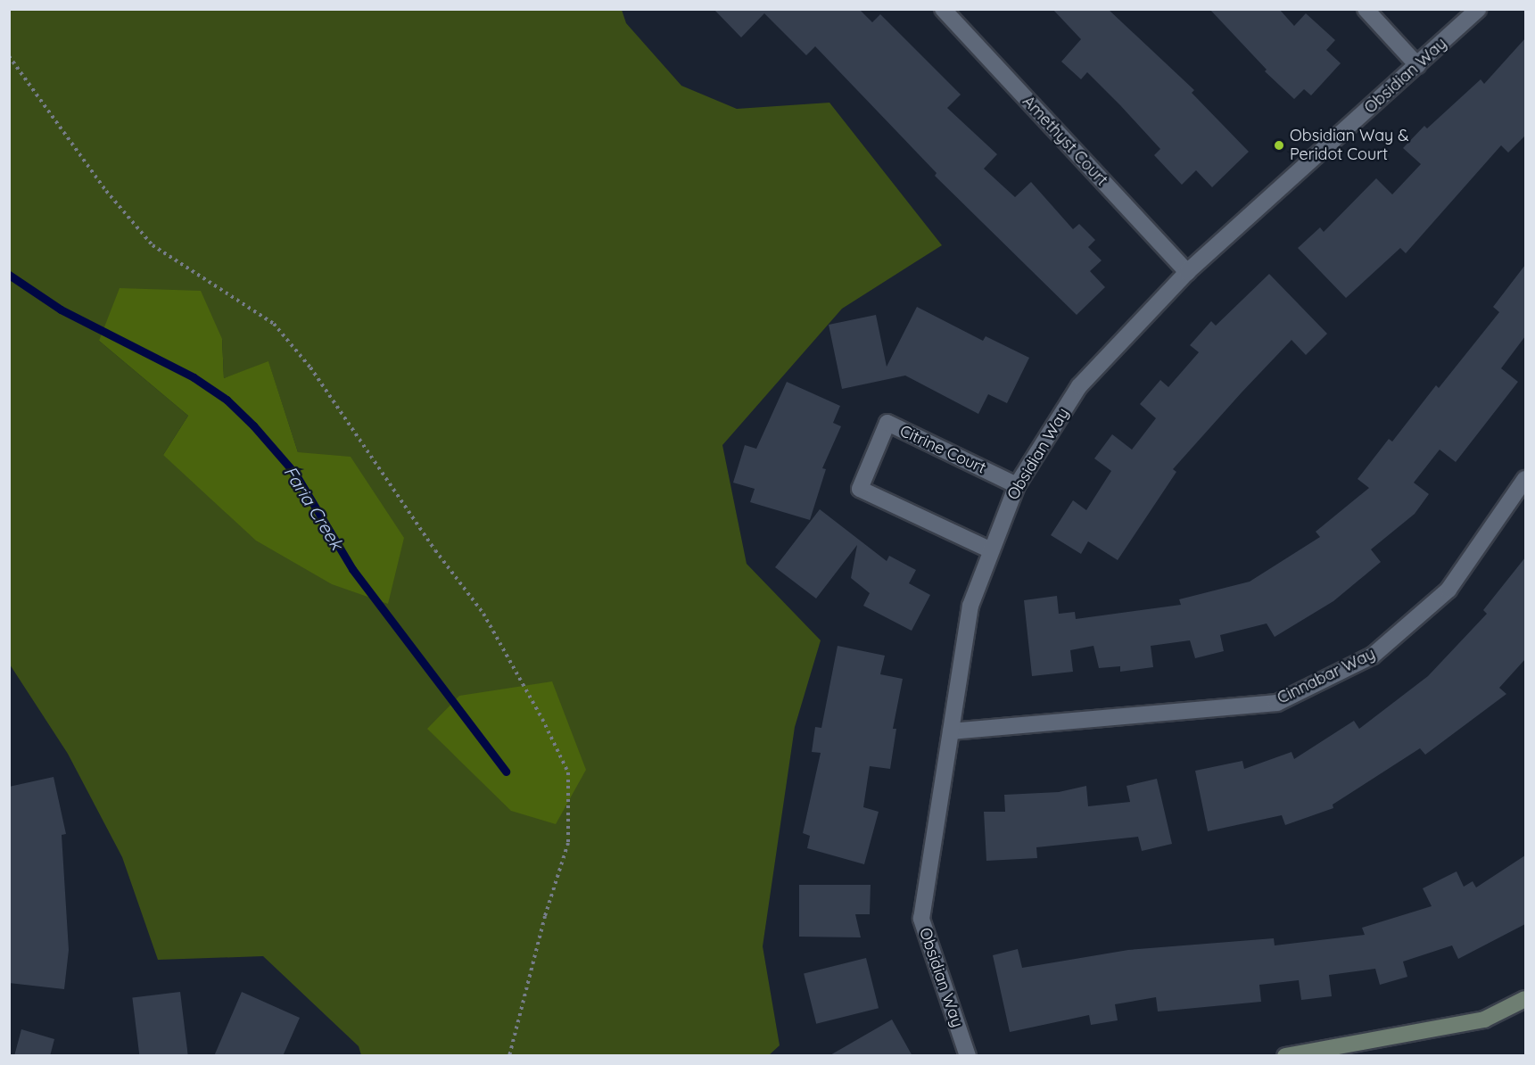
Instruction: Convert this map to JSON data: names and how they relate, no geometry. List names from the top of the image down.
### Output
{
  "streets": {
    "street": [
      "Obsidian Way",
      "Amethyst Court",
      "Citrine Court",
      "Cinnabar Way"
    ]
  },
  "crossings": [
    ["Obsidian Way", "Amethyst Court"],
    ["Obsidian Way", "Citrine Court"],
    ["Obsidian Way", "Cinnabar Way"]
  ],
  "water": ["Faria Creek"],
  "places": ["Obsidian Way & Peridot Court"]
}
